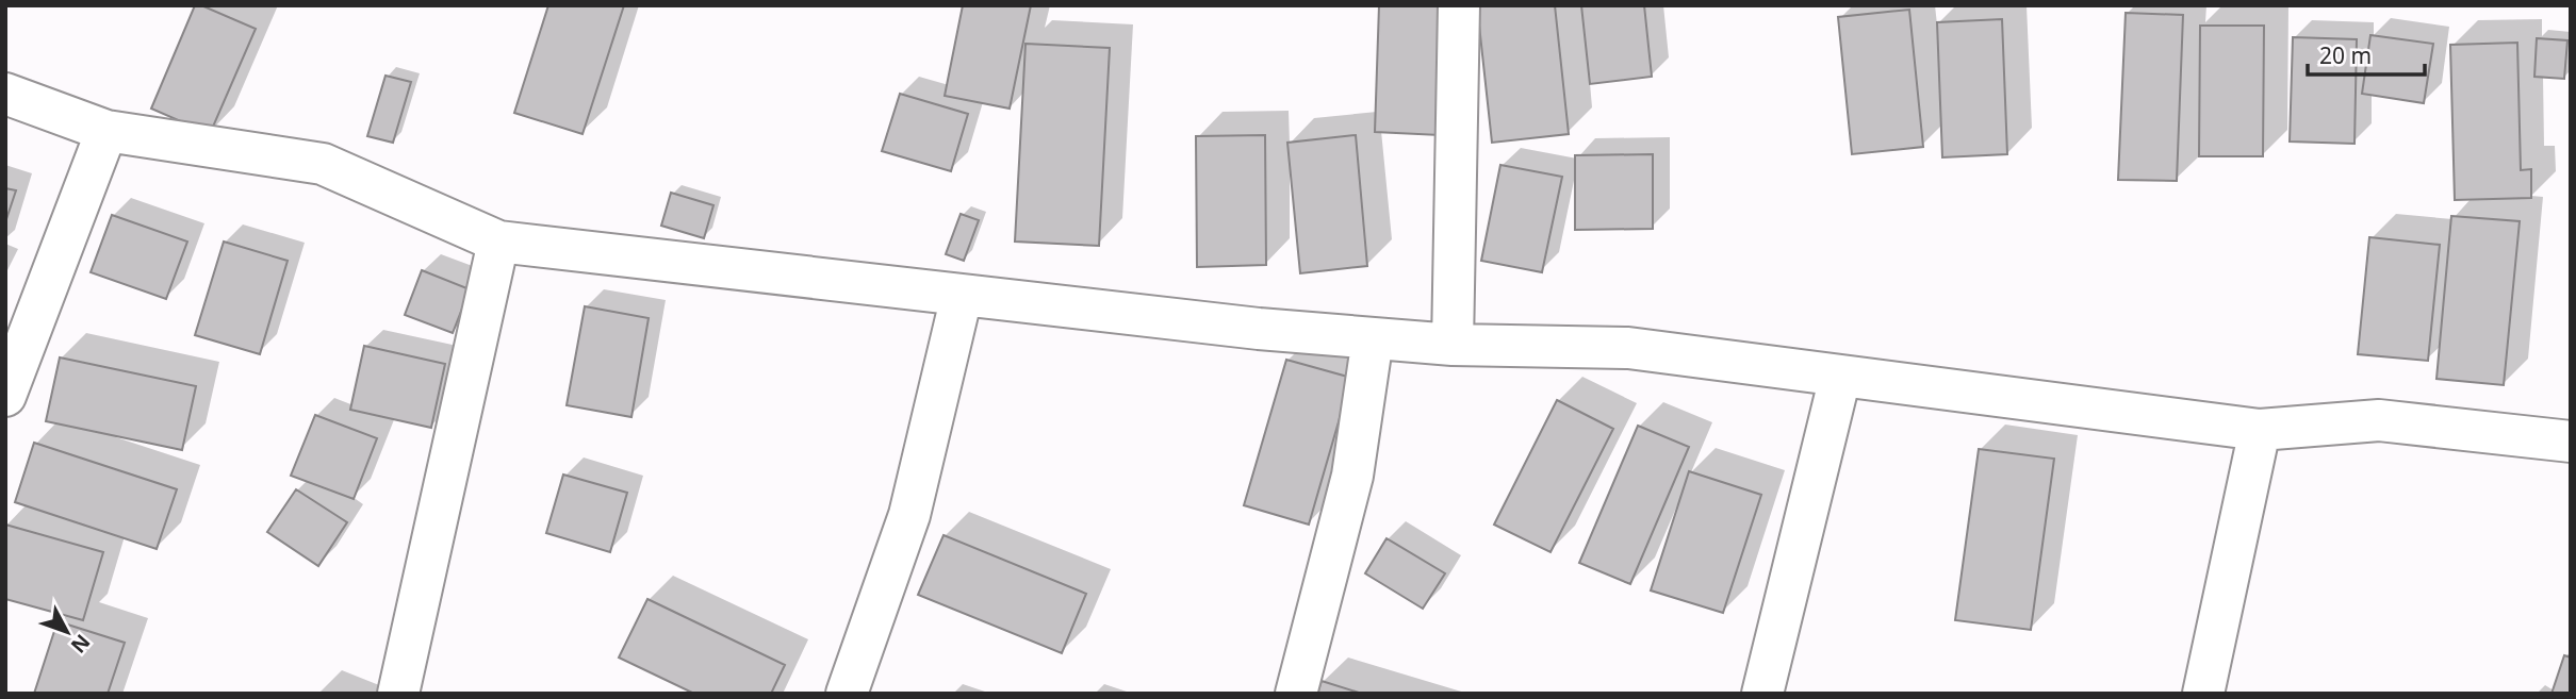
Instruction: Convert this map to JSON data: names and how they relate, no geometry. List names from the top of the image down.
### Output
{
  "scale_bar": "20 m",
  "north": "bottom right"
}
